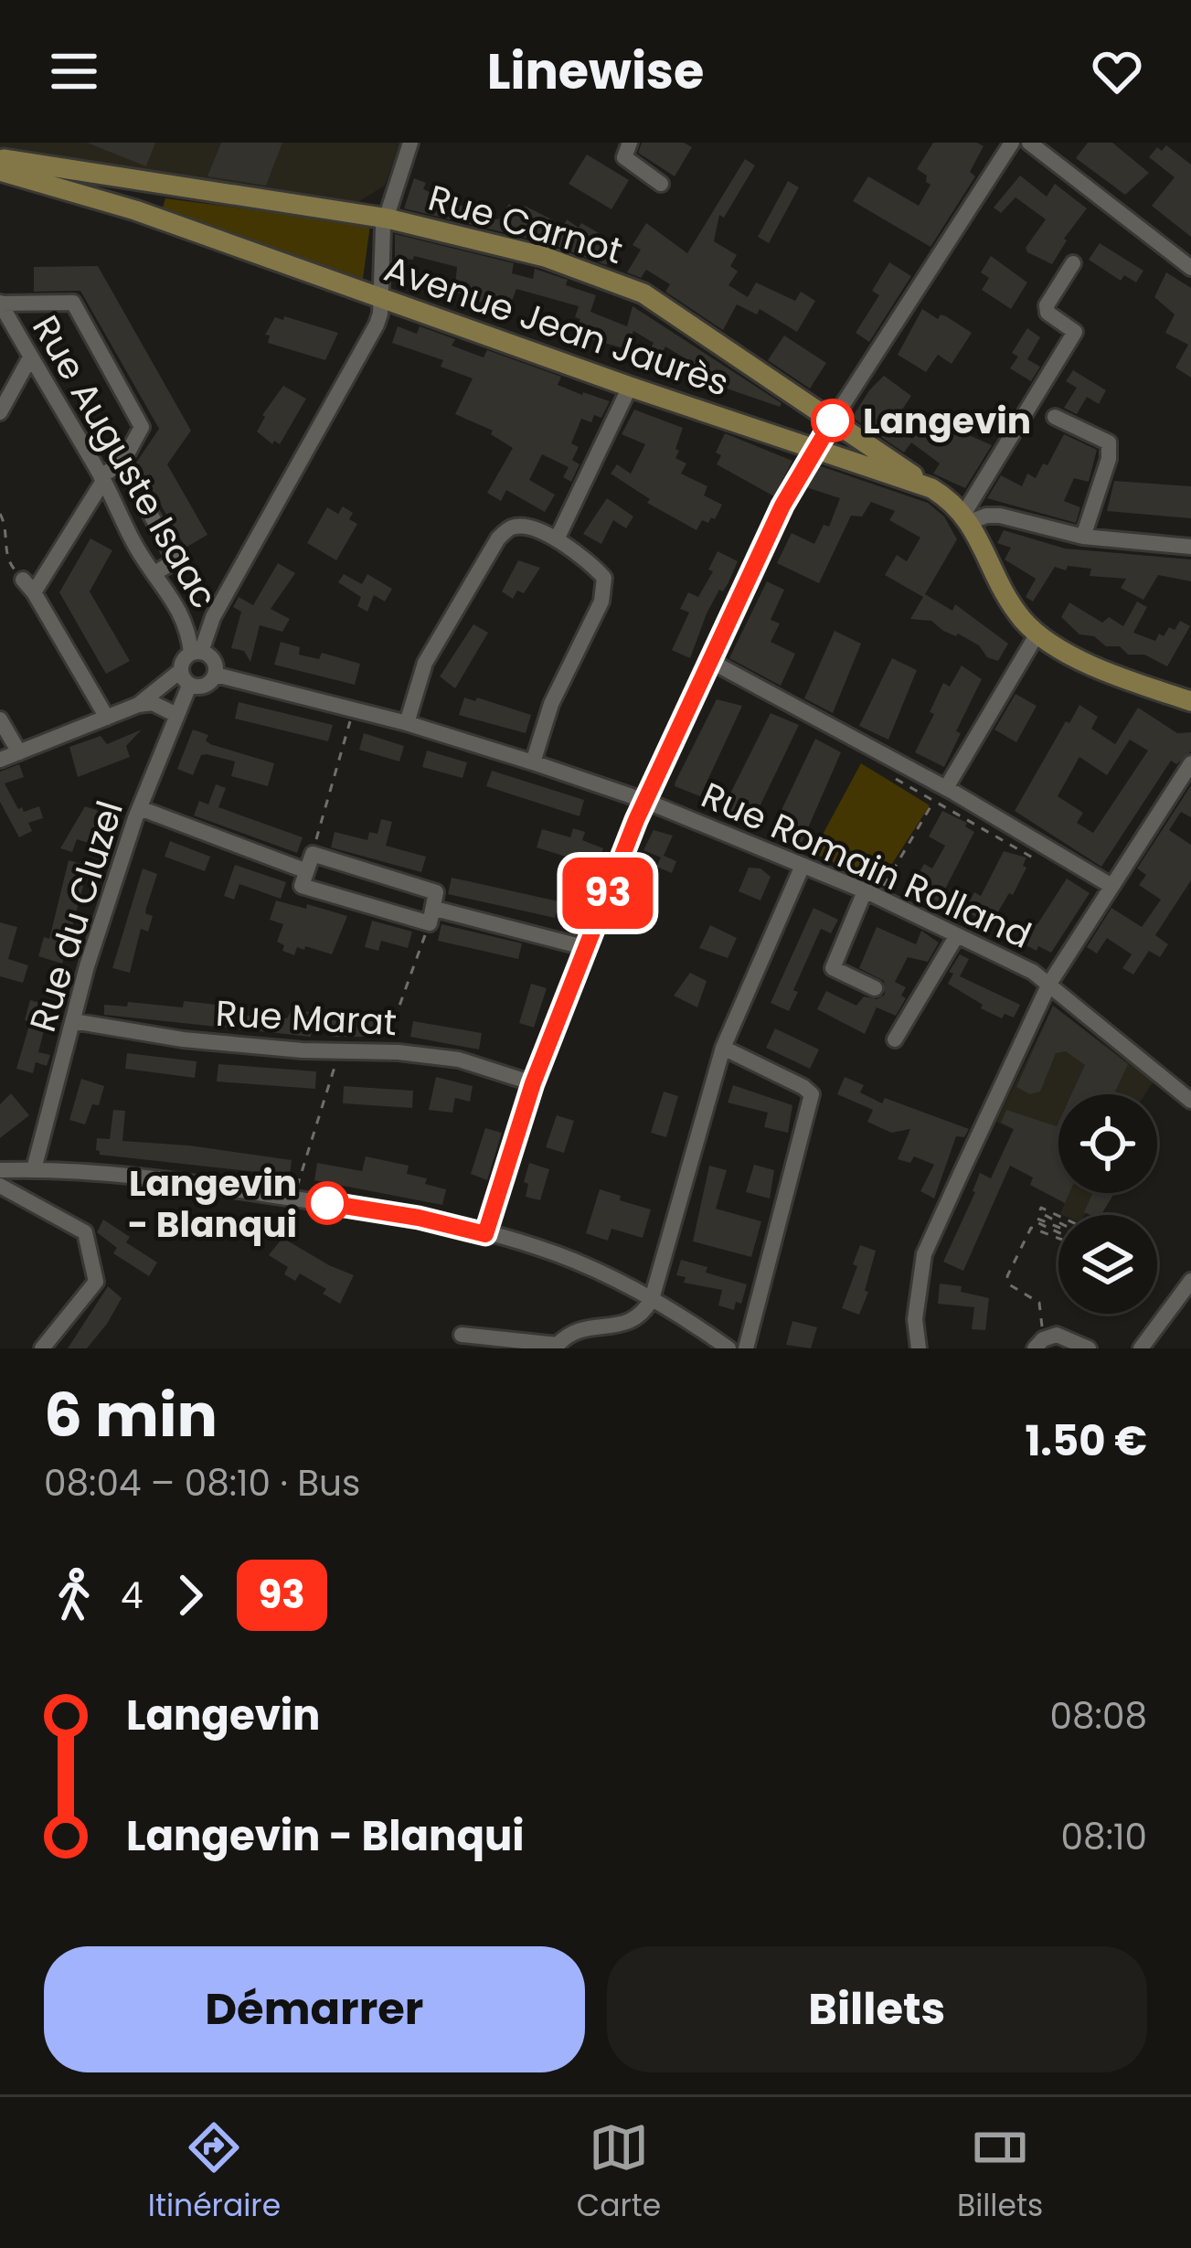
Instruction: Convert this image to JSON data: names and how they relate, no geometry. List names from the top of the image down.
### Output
{
  "streets": {
    "main road": ["Rue Carnot", "Avenue Jean Jaurès"],
    "street": [
      "Rue Auguste Isaac",
      "Rue Romain Rolland",
      "Rue du Cluzel",
      "Rue Marat"
    ]
  },
  "crossings": [
    ["Rue Carnot", "Avenue Jean Jaurès"],
    ["Rue Auguste Isaac", "Rue Romain Rolland"],
    ["Rue Auguste Isaac", "Rue du Cluzel"],
    ["Rue Romain Rolland", "Rue du Cluzel"],
    ["Rue du Cluzel", "Rue Marat"]
  ],
  "places": ["Langevin", "Langevin - Blanqui"],
  "lines": ["bus line 93"],
  "page": {
    "header": "Linewise",
    "on_map": "93",
    "heading": ["6 min", "08:04 – 08:10 · Bus", "1.50 €"],
    "legs": ["4", "93"],
    "list": [
      {
        "name": "Langevin",
        "value": "08:08"
      },
      {
        "name": "Langevin - Blanqui",
        "value": "08:10"
      }
    ],
    "buttons": ["Démarrer", "Billets"],
    "tabs": ["Itinéraire", "Carte", "Billets"]
  }
}
